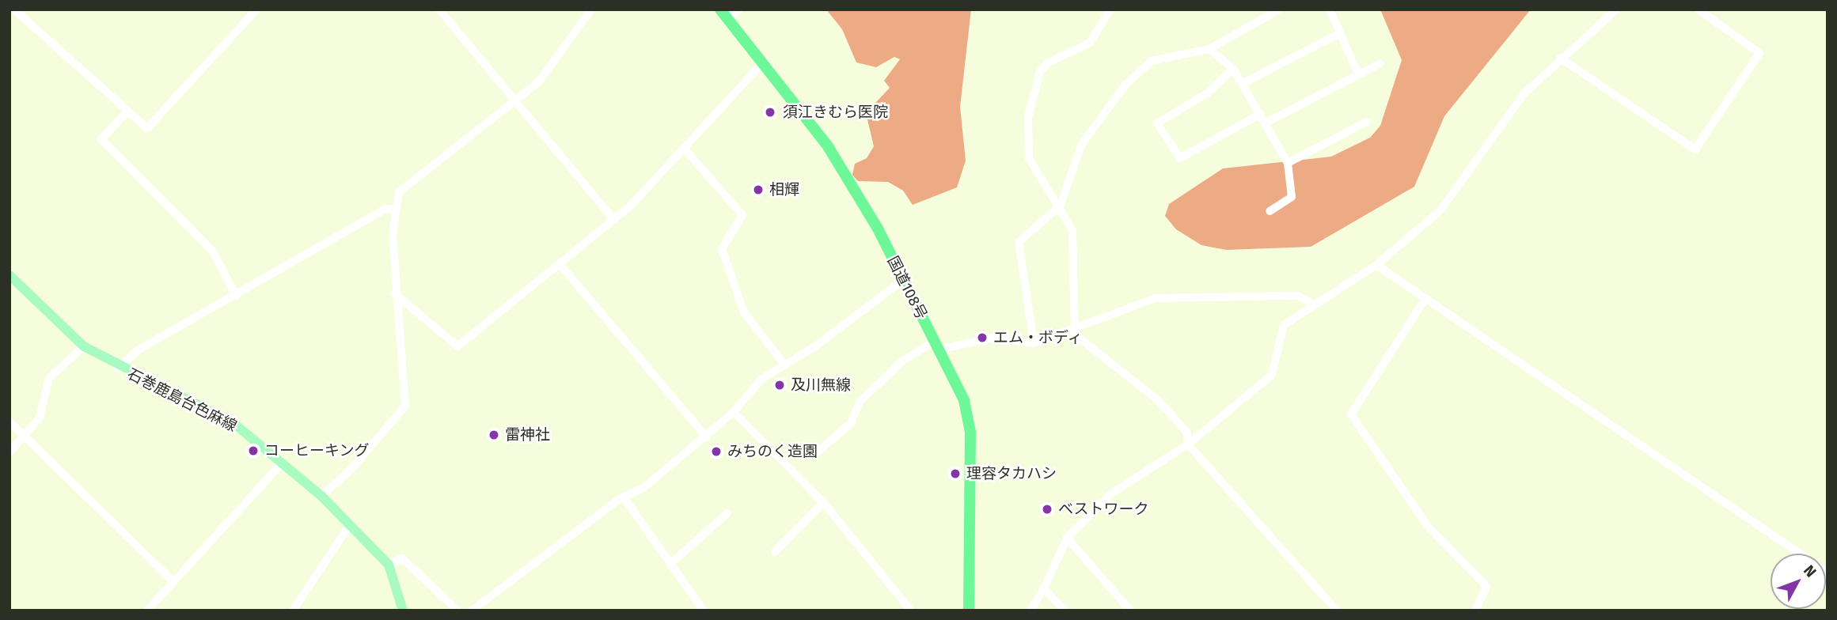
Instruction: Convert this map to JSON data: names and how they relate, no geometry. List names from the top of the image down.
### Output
{
  "streets": {
    "highway": ["国道108号"],
    "main road": ["石巻鹿島台色麻線"]
  },
  "places": [
    "須江きむら医院",
    "相輝",
    "エム・ボディ",
    "及川無線",
    "雷神社",
    "コーヒーキング",
    "みちのく造園",
    "理容タカハシ",
    "ベストワーク"
  ],
  "north": "top right"
}
